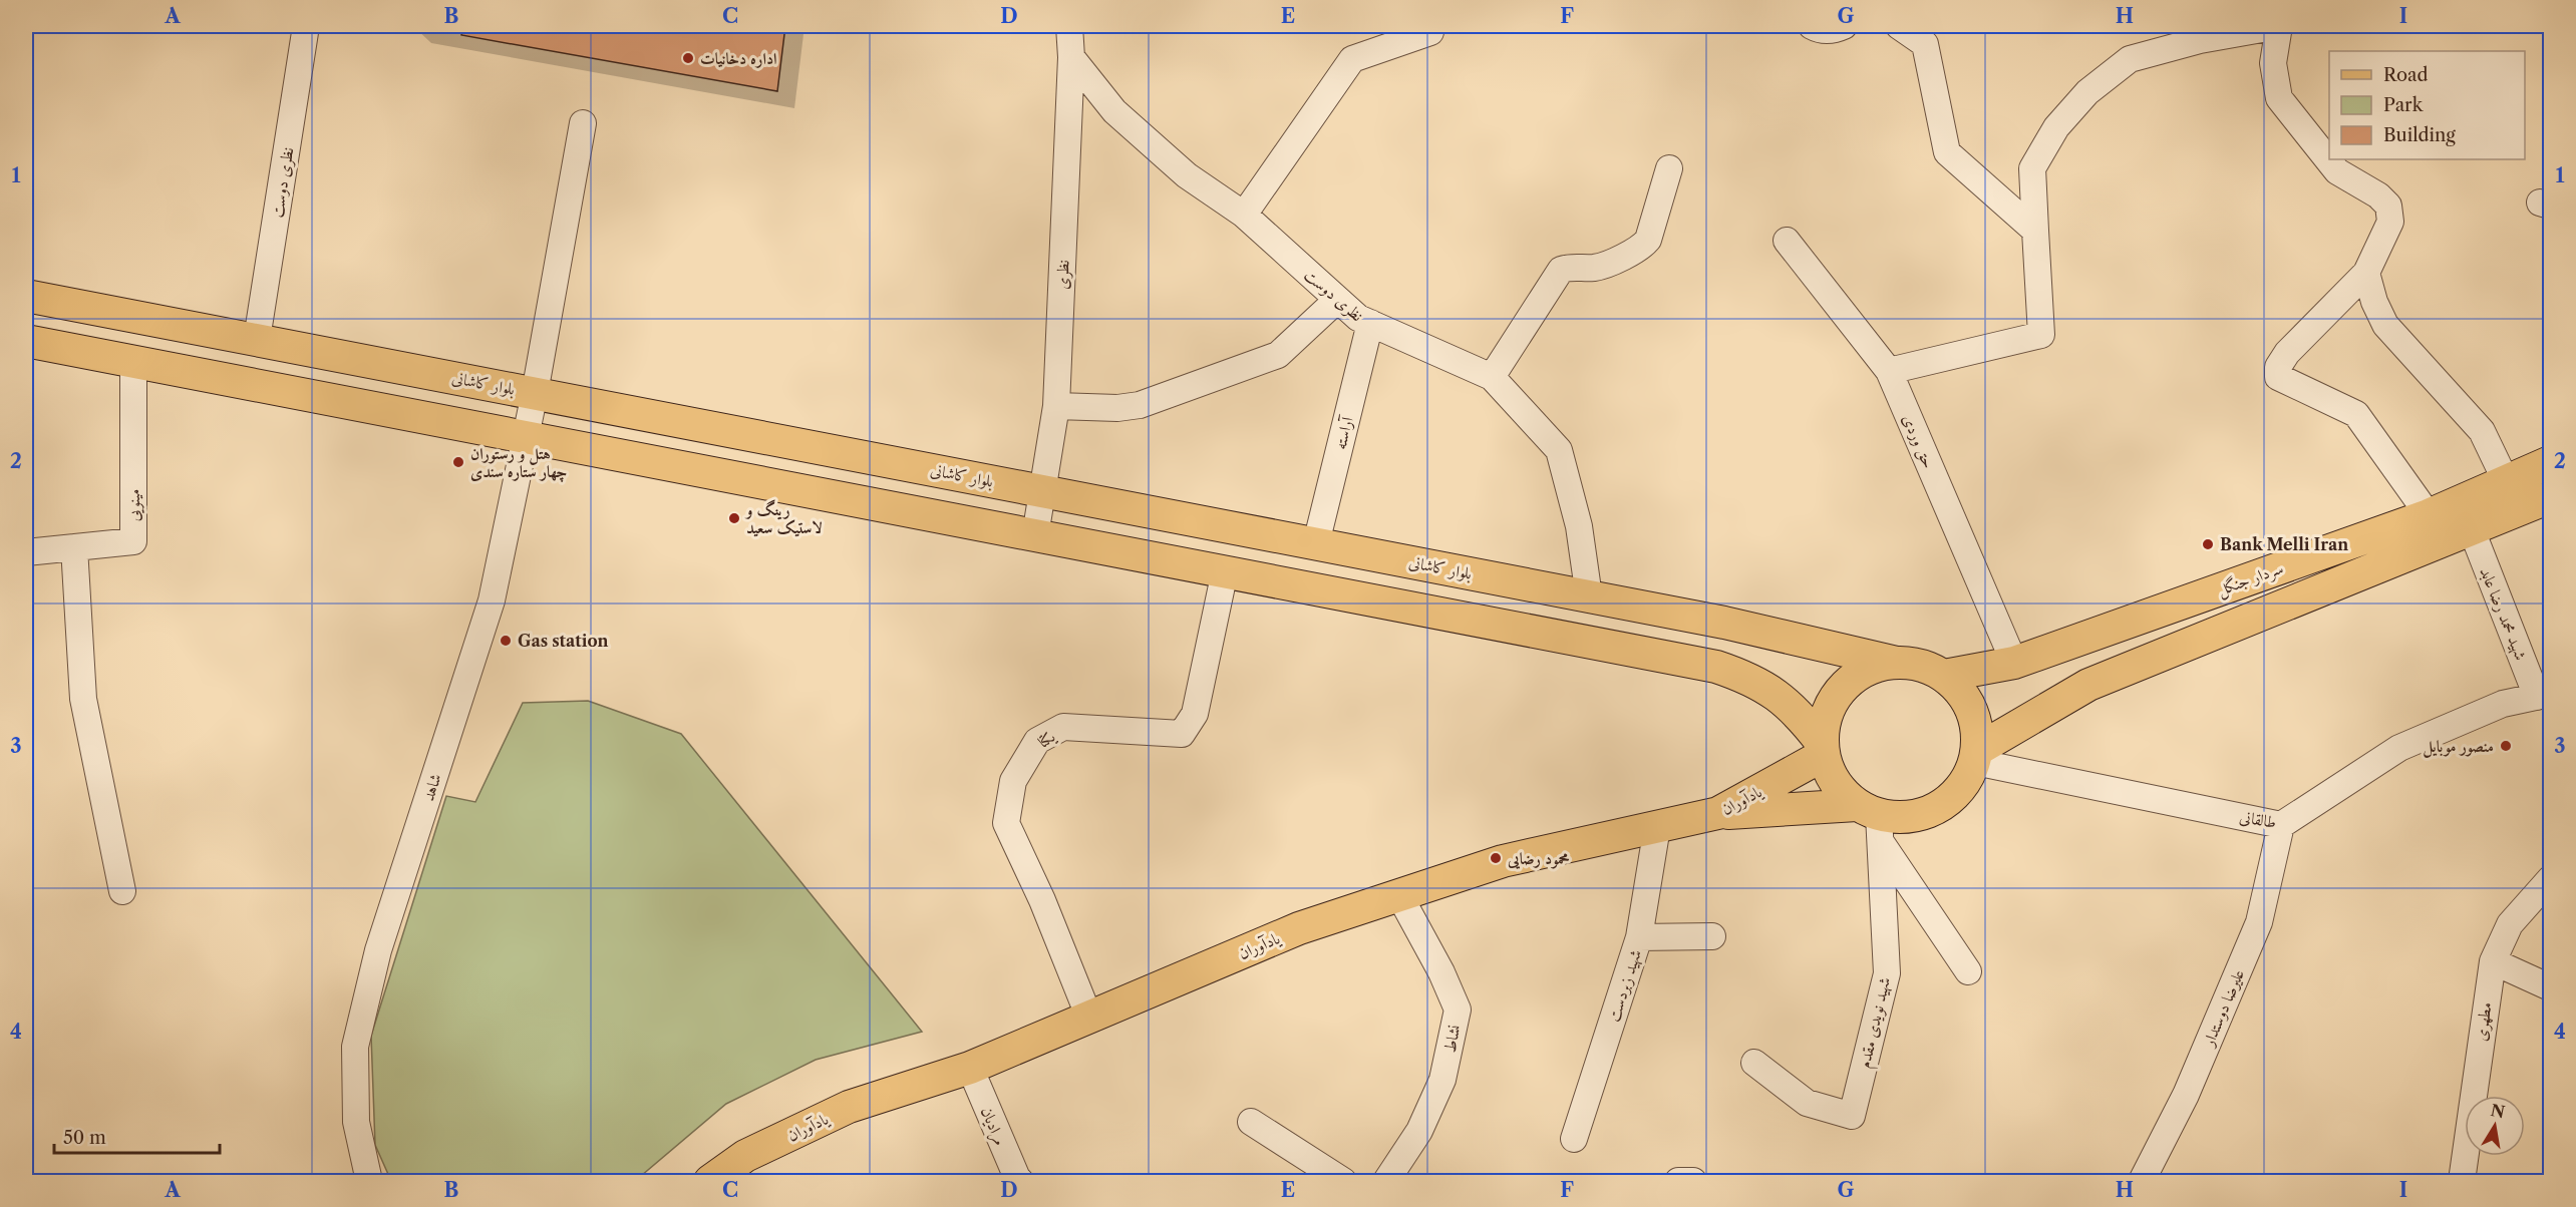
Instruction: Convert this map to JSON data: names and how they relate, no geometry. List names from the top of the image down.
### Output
{
  "streets": {
    "main road": ["بلوار کاشانی", "سردار جنگل", "یادآوران"],
    "street": [
      "نظری دوست",
      "نظری",
      "آراسته",
      "حق وردی",
      "مینویی",
      "شهید محمد رضا عابد",
      "یکتا",
      "شاهد",
      "طالقانی",
      "شهید زبردست",
      "علیرضا دوستدار",
      "مطهری",
      "شهید نویدی مقدم",
      "نشاط",
      "مرادیان"
    ]
  },
  "crossings": [
    ["نظری دوست", "نظری"],
    ["نظری دوست", "بلوار کاشانی"],
    ["نظری دوست", "آراسته"],
    ["نظری", "بلوار کاشانی"],
    ["بلوار کاشانی", "آراسته"],
    ["بلوار کاشانی", "سردار جنگل"],
    ["بلوار کاشانی", "شاهد"],
    ["بلوار کاشانی", "یادآوران"],
    ["بلوار کاشانی", "طالقانی"],
    ["بلوار کاشانی", "شهید نویدی مقدم"],
    ["حق وردی", "سردار جنگل"],
    ["سردار جنگل", "شهید محمد رضا عابد"],
    ["سردار جنگل", "یادآوران"],
    ["سردار جنگل", "طالقانی"],
    ["سردار جنگل", "شهید نویدی مقدم"],
    ["شهید محمد رضا عابد", "طالقانی"],
    ["یکتا", "یادآوران"],
    ["یادآوران", "طالقانی"],
    ["یادآوران", "شهید زبردست"],
    ["یادآوران", "شهید نویدی مقدم"],
    ["یادآوران", "نشاط"],
    ["یادآوران", "مرادیان"],
    ["طالقانی", "علیرضا دوستدار"],
    ["طالقانی", "شهید نویدی مقدم"]
  ],
  "places": [
    "اداره دخانیات",
    "هتل و رستوران چهار ستاره سندی",
    "رینگ و لاستیک سعید",
    "Bank Melli Iran",
    "Gas station",
    "منصور موبایل",
    "محمود رضایی"
  ],
  "legend": ["Road", "Park", "Building"],
  "scale_bar": "50 m",
  "north": "top",
  "grid": {
    "columns": [
      "A",
      "B",
      "C",
      "D",
      "E",
      "F",
      "G",
      "H",
      "I"
    ],
    "rows": [
      "1",
      "2",
      "3",
      "4"
    ]
  }
}
